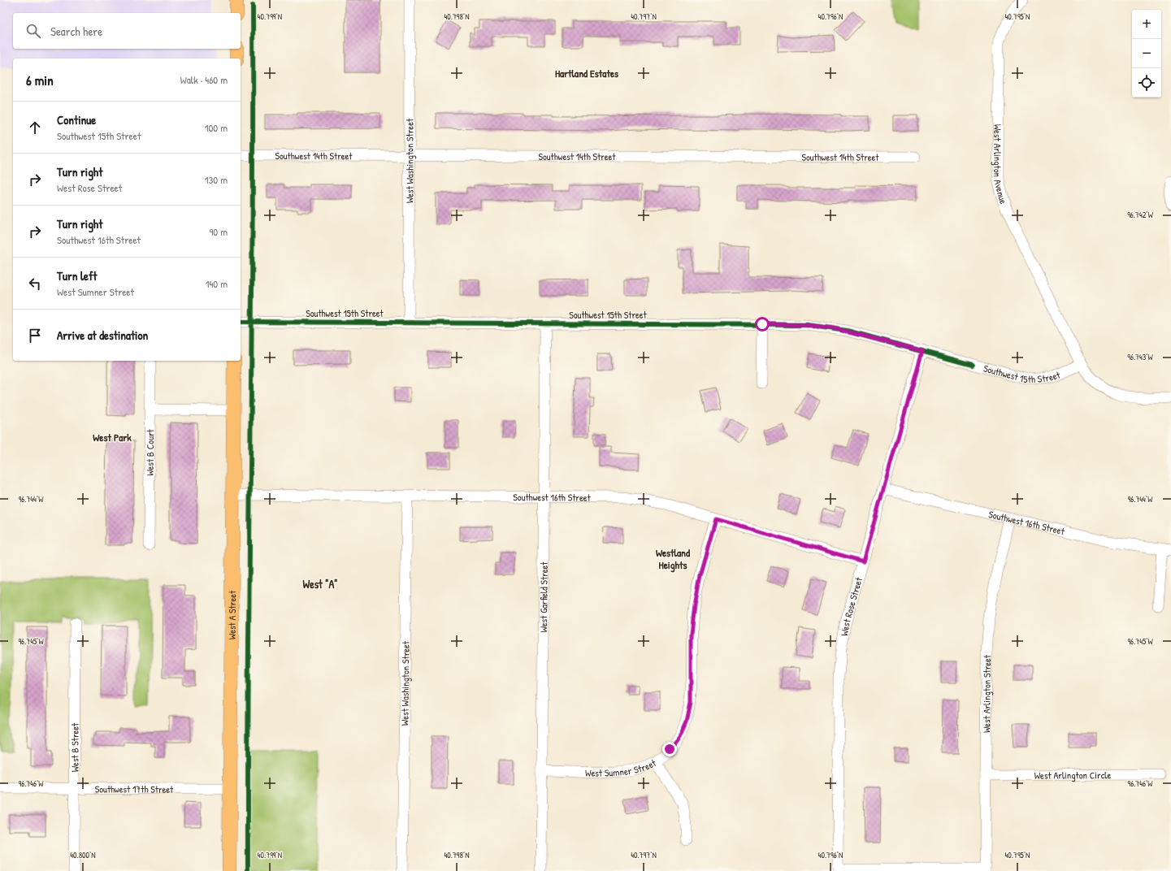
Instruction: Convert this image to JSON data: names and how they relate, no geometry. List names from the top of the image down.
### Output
{
  "streets": {
    "main road": ["West A Street"],
    "street": [
      "Southwest 14th Street",
      "West Washington Street",
      "West Arlington Avenue",
      "Southwest 15th Street",
      "West B Court",
      "Southwest 16th Street",
      "West Garfield Street",
      "West Rose Street",
      "West Arlington Street",
      "West B Street",
      "West Sumner Street",
      "West Arlington Circle",
      "Southwest 17th Street"
    ]
  },
  "crossings": [
    ["Southwest 14th Street", "West Washington Street"],
    ["West Washington Street", "Southwest 15th Street"],
    ["West Washington Street", "Southwest 16th Street"],
    ["West Arlington Avenue", "Southwest 15th Street"],
    ["Southwest 15th Street", "West Garfield Street"],
    ["Southwest 15th Street", "West Rose Street"],
    ["Southwest 16th Street", "West Garfield Street"],
    ["Southwest 16th Street", "West Rose Street"],
    ["Southwest 16th Street", "West A Street"],
    ["Southwest 16th Street", "West Arlington Street"],
    ["Southwest 16th Street", "West Sumner Street"],
    ["West Garfield Street", "West Sumner Street"],
    ["West A Street", "Southwest 17th Street"],
    ["West Arlington Street", "West Arlington Circle"],
    ["West B Street", "Southwest 17th Street"]
  ],
  "districts": [
    "Hartland Estates",
    "West Park",
    "Westland Heights",
    "West \"A\""
  ],
  "page": {
    "map_buttons": ["+", "−"],
    "search": "Search here",
    "heading": ["6 min", "Walk · 460 m"],
    "list": [
      ["Continue", "Southwest 15th Street", "100 m"],
      ["Turn right", "West Rose Street", "130 m"],
      ["Turn right", "Southwest 16th Street", "90 m"],
      ["Turn left", "West Sumner Street", "140 m"],
      "Arrive at destination"
    ]
  },
  "coordinates": [
    "40.799°N",
    "40.798°N",
    "40.797°N",
    "40.796°N",
    "40.795°N",
    "96.742°W",
    "96.743°W",
    "96.744°W",
    "96.745°W",
    "96.746°W",
    "40.800°N"
  ]
}
